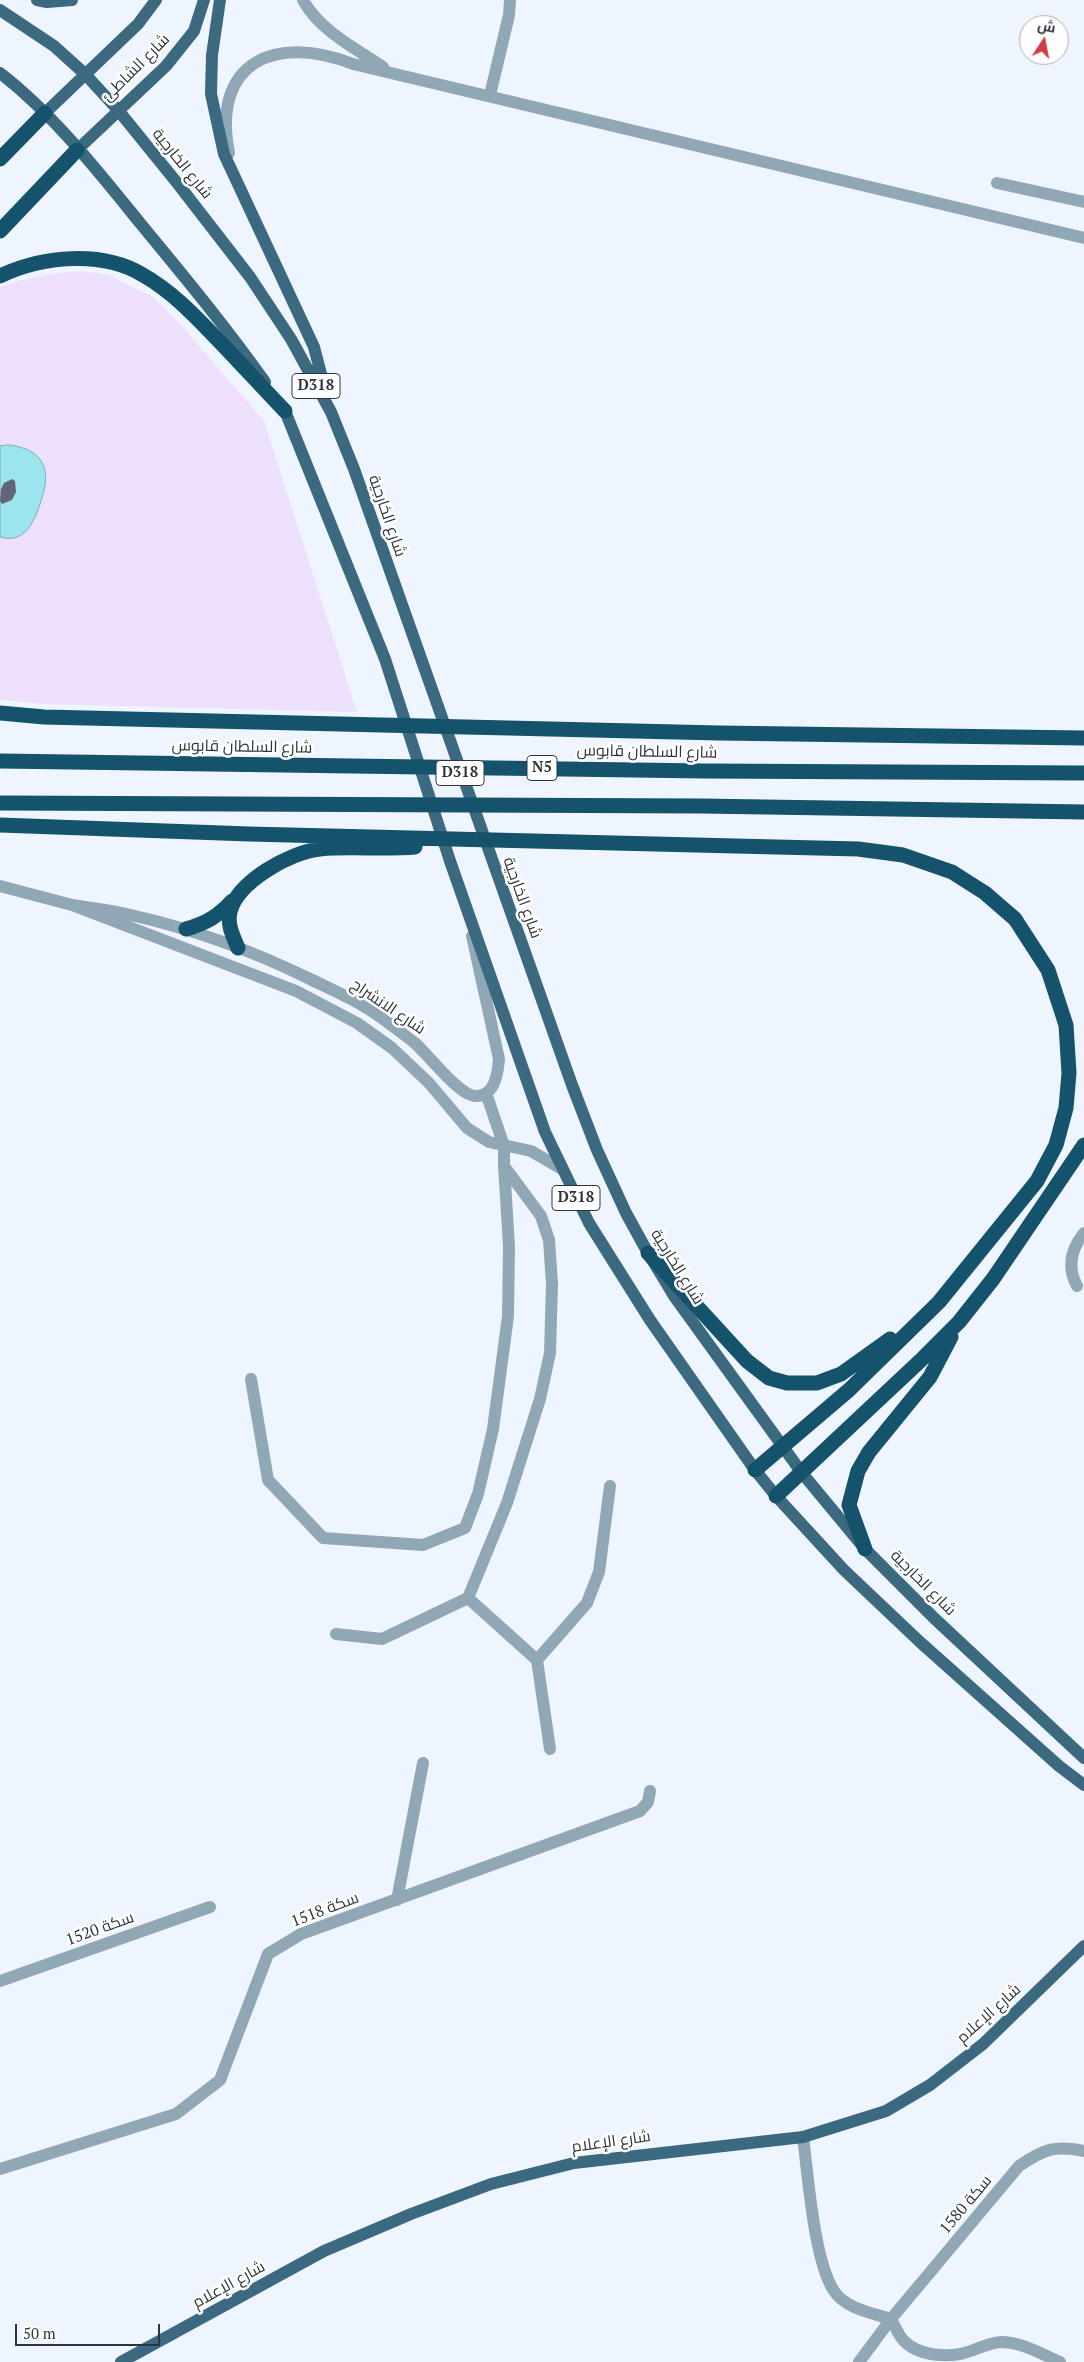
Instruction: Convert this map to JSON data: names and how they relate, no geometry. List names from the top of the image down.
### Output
{
  "streets": {
    "highway": ["شارع السلطان قابوس", "N5"],
    "main road": [
      "شارع الشاطئ",
      "شارع الخارجية",
      "D318",
      "شارع الإعلام"
    ],
    "street": [
      "شارع الانشراح",
      "سكة 1518",
      "سكة 1520",
      "سكة 1580"
    ]
  },
  "crossings": [
    ["شارع الشاطئ", "شارع الخارجية"],
    ["شارع الشاطئ", "D318"],
    ["D318", "شارع الانشراح"]
  ],
  "scale_bar": "50 m",
  "north": "top"
}
